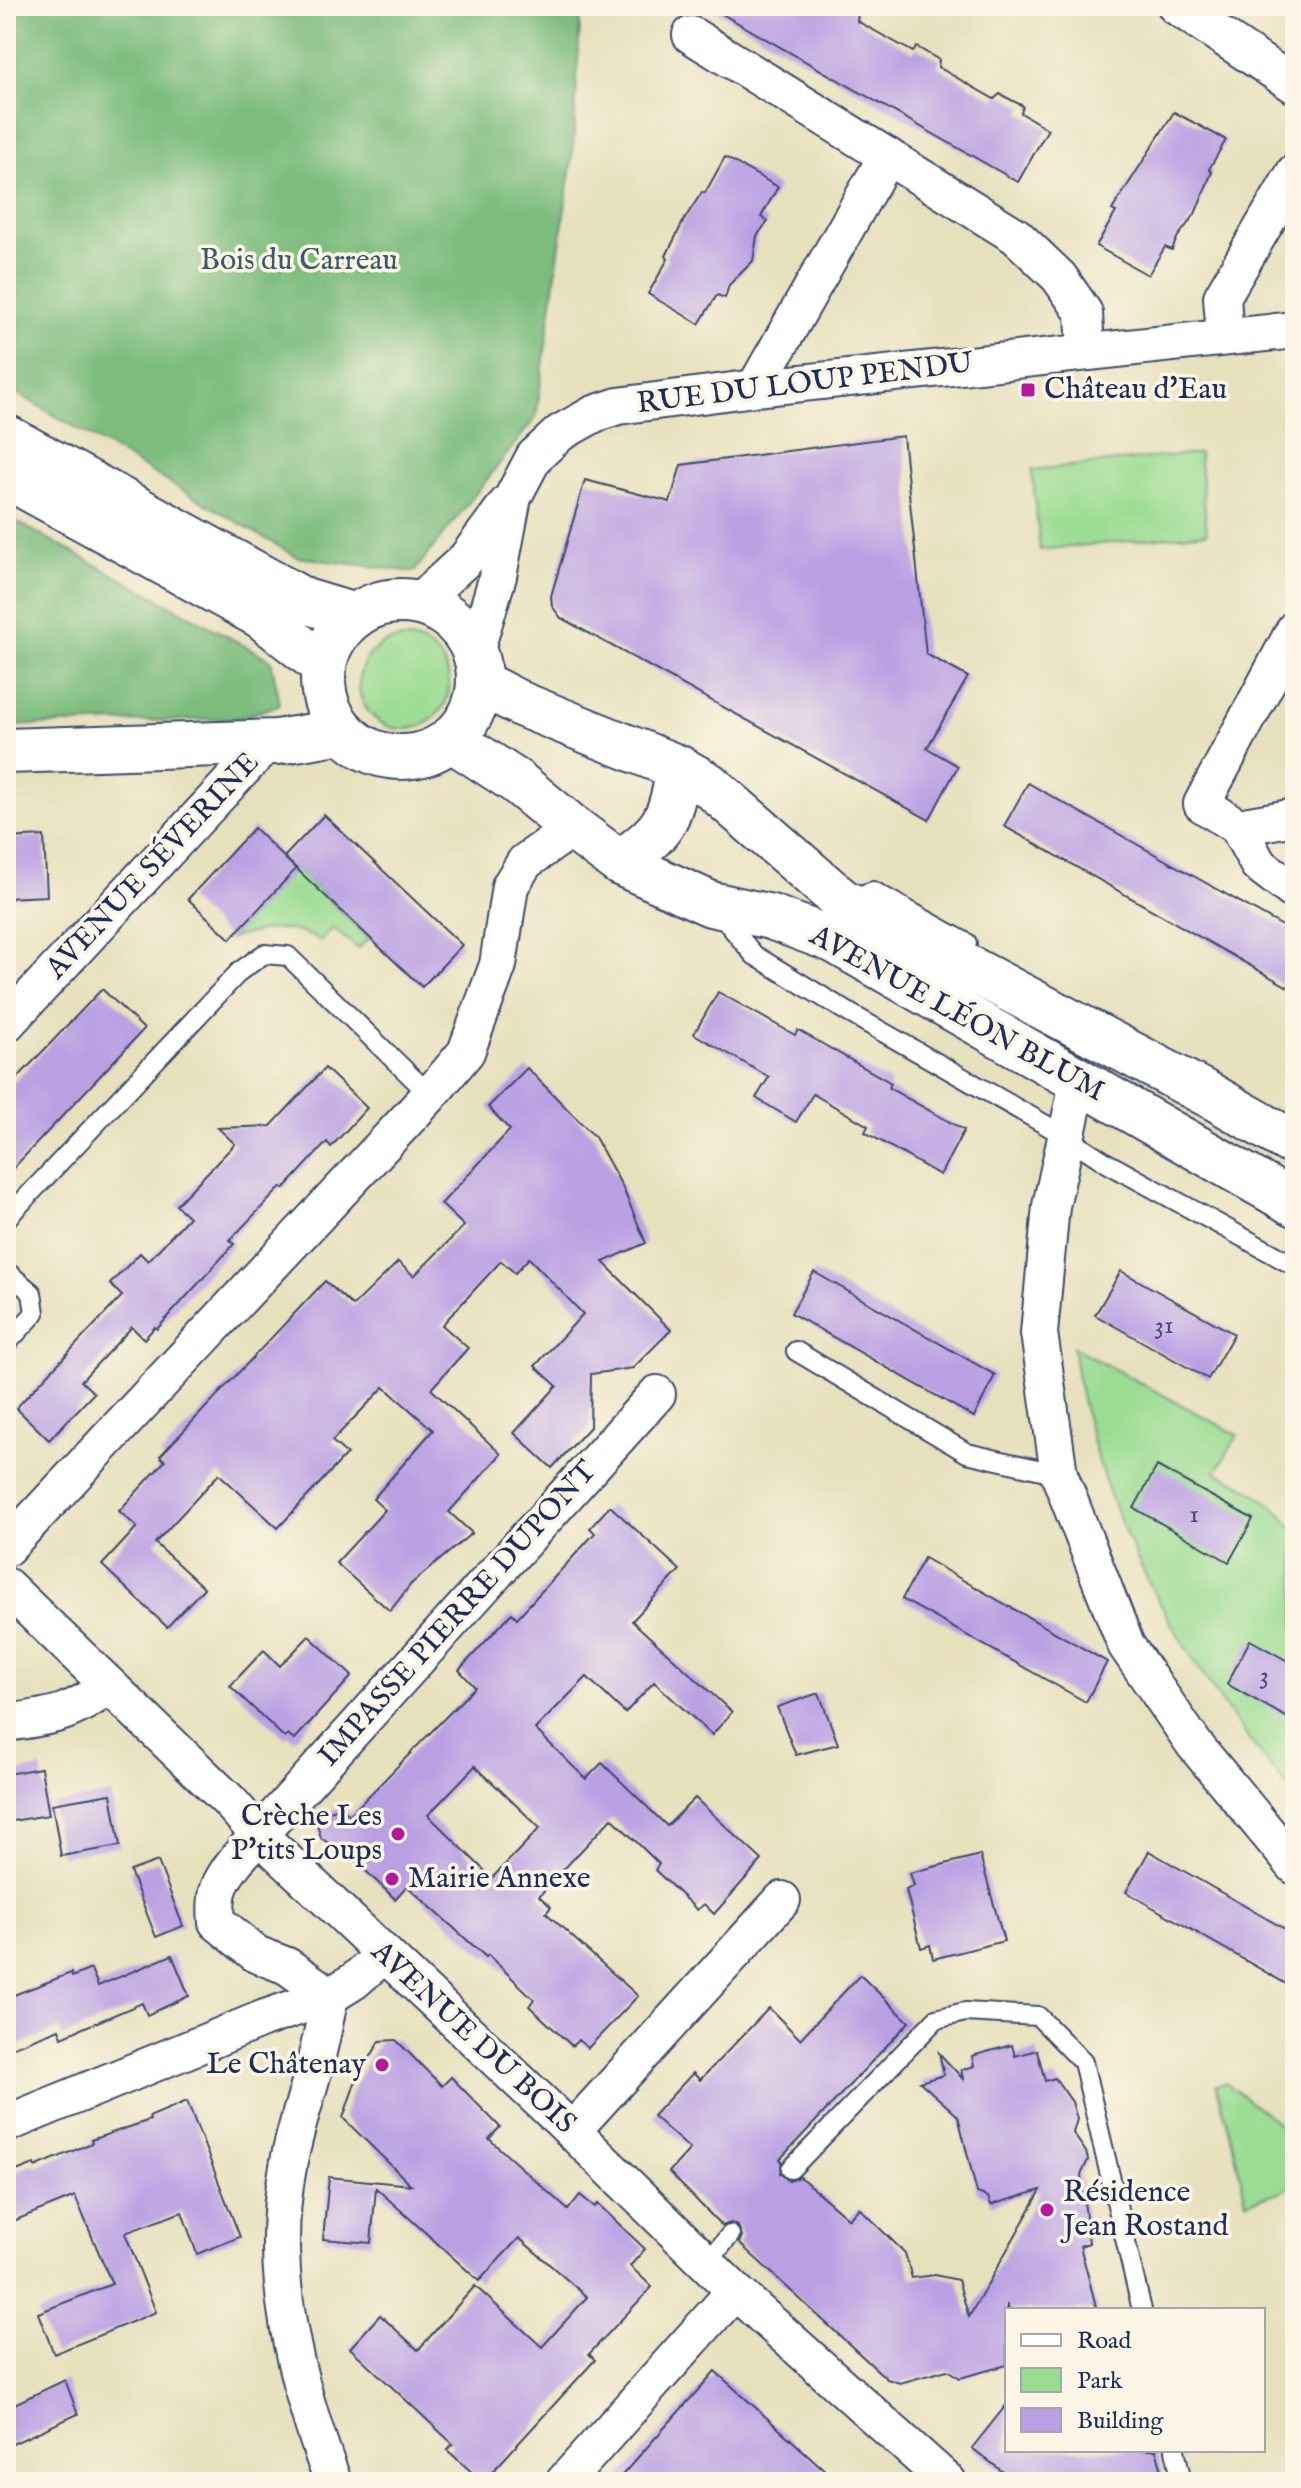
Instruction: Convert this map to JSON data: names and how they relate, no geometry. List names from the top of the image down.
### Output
{
  "streets": {
    "main road": ["AVENUE LÉON BLUM"],
    "street": [
      "RUE DU LOUP PENDU",
      "AVENUE SÉVERINE",
      "IMPASSE PIERRE DUPONT",
      "AVENUE DU BOIS"
    ]
  },
  "crossings": [
    ["RUE DU LOUP PENDU", "AVENUE LÉON BLUM"],
    ["IMPASSE PIERRE DUPONT", "AVENUE DU BOIS"]
  ],
  "parks": ["Bois du Carreau"],
  "places": {
    "transit": ["Château d'Eau"],
    "other": [
      "Crèche Les P'tits Loups",
      "Mairie Annexe",
      "Le Châtenay",
      "Résidence Jean Rostand"
    ]
  },
  "house_numbers": ["31", "1", "3"],
  "legend": ["Road", "Park", "Building"]
}
